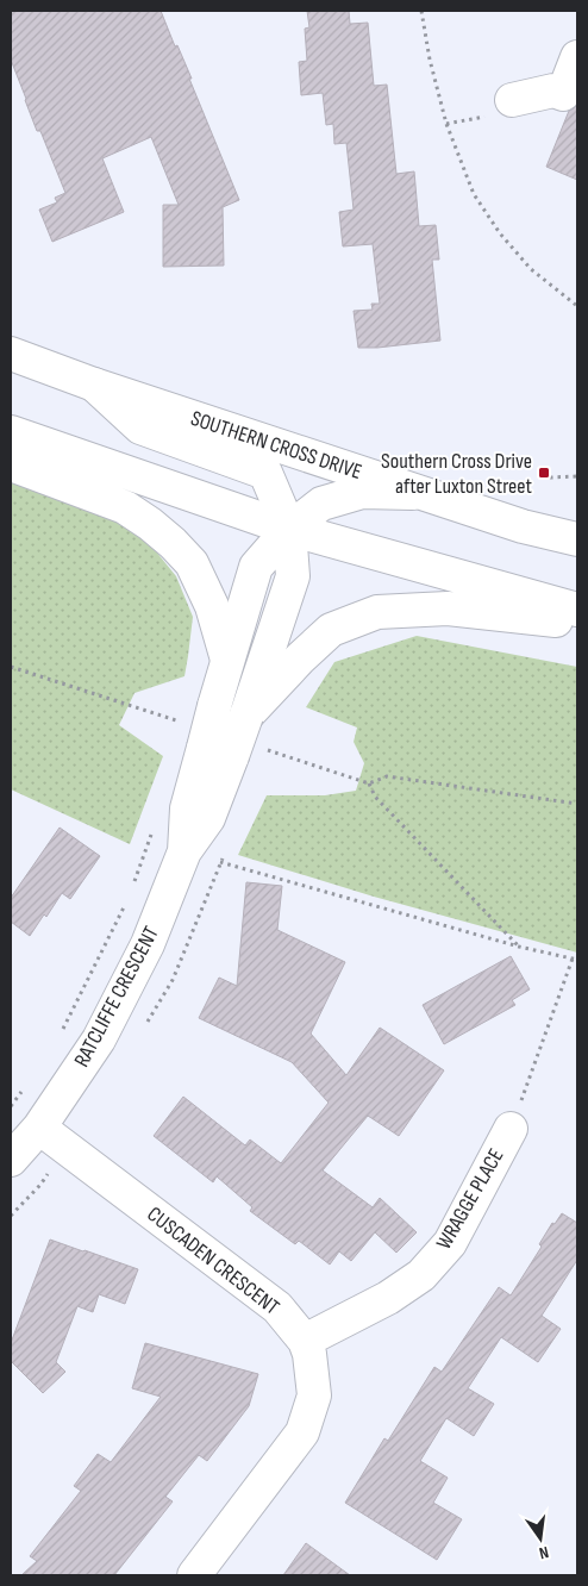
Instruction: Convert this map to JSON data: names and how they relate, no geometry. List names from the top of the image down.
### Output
{
  "streets": {
    "street": [
      "SOUTHERN CROSS DRIVE",
      "RATCLIFFE CRESCENT",
      "WRAGGE PLACE",
      "CUSCADEN CRESCENT"
    ]
  },
  "crossings": [
    ["SOUTHERN CROSS DRIVE", "RATCLIFFE CRESCENT"],
    ["RATCLIFFE CRESCENT", "CUSCADEN CRESCENT"],
    ["WRAGGE PLACE", "CUSCADEN CRESCENT"]
  ],
  "places": {
    "transit": ["Southern Cross Drive after Luxton Street"]
  },
  "north": "bottom"
}
